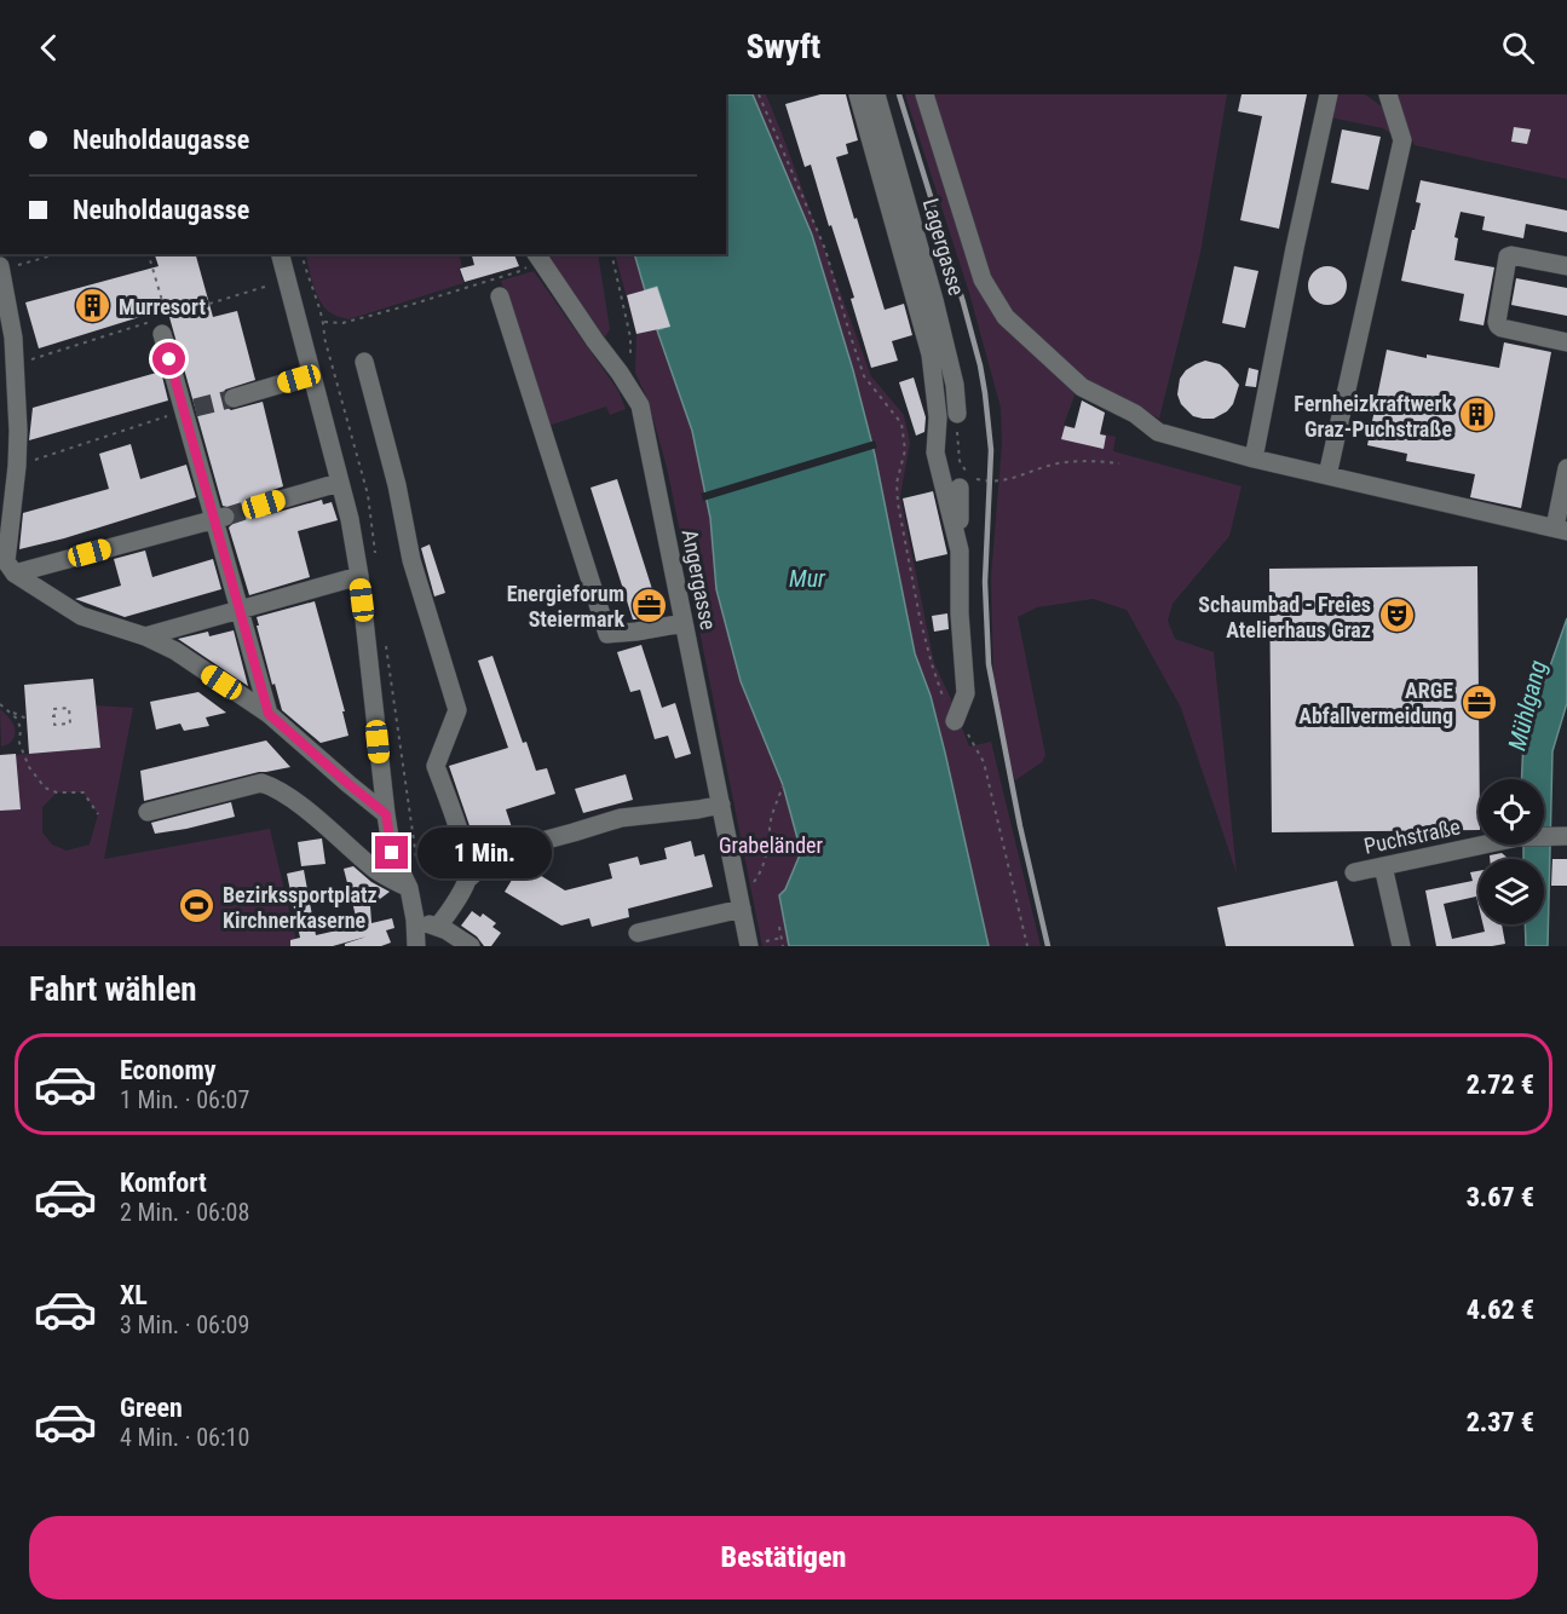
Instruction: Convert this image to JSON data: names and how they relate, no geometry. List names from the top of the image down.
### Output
{
  "streets": {
    "street": ["Lagergasse", "Angergasse", "Puchstraße"]
  },
  "water": ["Mur", "Mühlgang"],
  "parks": ["Grabeländer"],
  "places": {
    "building": ["Murresort", "Fernheizkraftwerk Graz-Puchstraße"],
    "office": ["Energieforum Steiermark", "ARGE Abfallvermeidung"],
    "theatre": ["Schaumbad - Freies Atelierhaus Graz"],
    "sports": ["Bezirkssportplatz Kirchnerkaserne"]
  },
  "page": {
    "header": "Swyft",
    "banner": ["Neuholdaugasse", "Neuholdaugasse"],
    "bubble": "1 Min.",
    "heading": "Fahrt wählen",
    "list": [
      {
        "name": "Economy",
        "note": "1 Min. · 06:07",
        "value": "2.72 €"
      },
      {
        "name": "Komfort",
        "note": "2 Min. · 06:08",
        "value": "3.67 €"
      },
      {
        "name": "XL",
        "note": "3 Min. · 06:09",
        "value": "4.62 €"
      },
      {
        "name": "Green",
        "note": "4 Min. · 06:10",
        "value": "2.37 €"
      }
    ],
    "buttons": "Bestätigen"
  }
}
